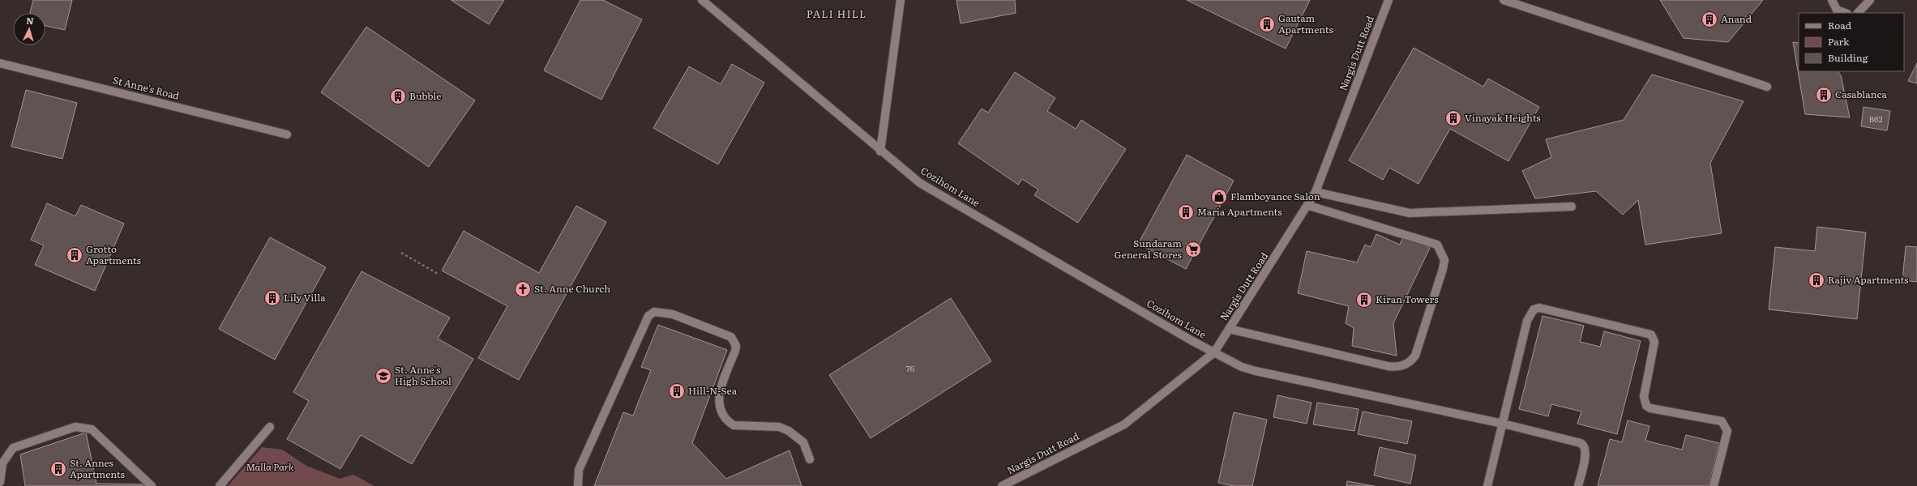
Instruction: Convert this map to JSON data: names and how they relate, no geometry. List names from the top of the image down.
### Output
{
  "streets": {
    "street": ["Nargis Dutt Road", "St Anne's Road", "Cozihom Lane"]
  },
  "crossings": [
    ["Nargis Dutt Road", "Cozihom Lane"]
  ],
  "districts": ["PALI HILL"],
  "parks": ["Malla Park"],
  "places": {
    "building": [
      "Anand",
      "Gautam Apartments",
      "Casablanca",
      "Bubble",
      "Vinayak Heights",
      "Maria Apartments",
      "Grotto Apartments",
      "Rajiv Apartments",
      "Lily Villa",
      "Kiran Towers",
      "Hill-N-Sea",
      "St. Annes Apartments"
    ],
    "shop": ["Flamboyance Salon"],
    "supermarket": ["Sundaram General Stores"],
    "church": ["St. Anne Church"],
    "school or university": ["St. Anne's High School"]
  },
  "house_numbers": ["B62", "76"],
  "legend": ["Road", "Park", "Building"],
  "north": "top"
}
